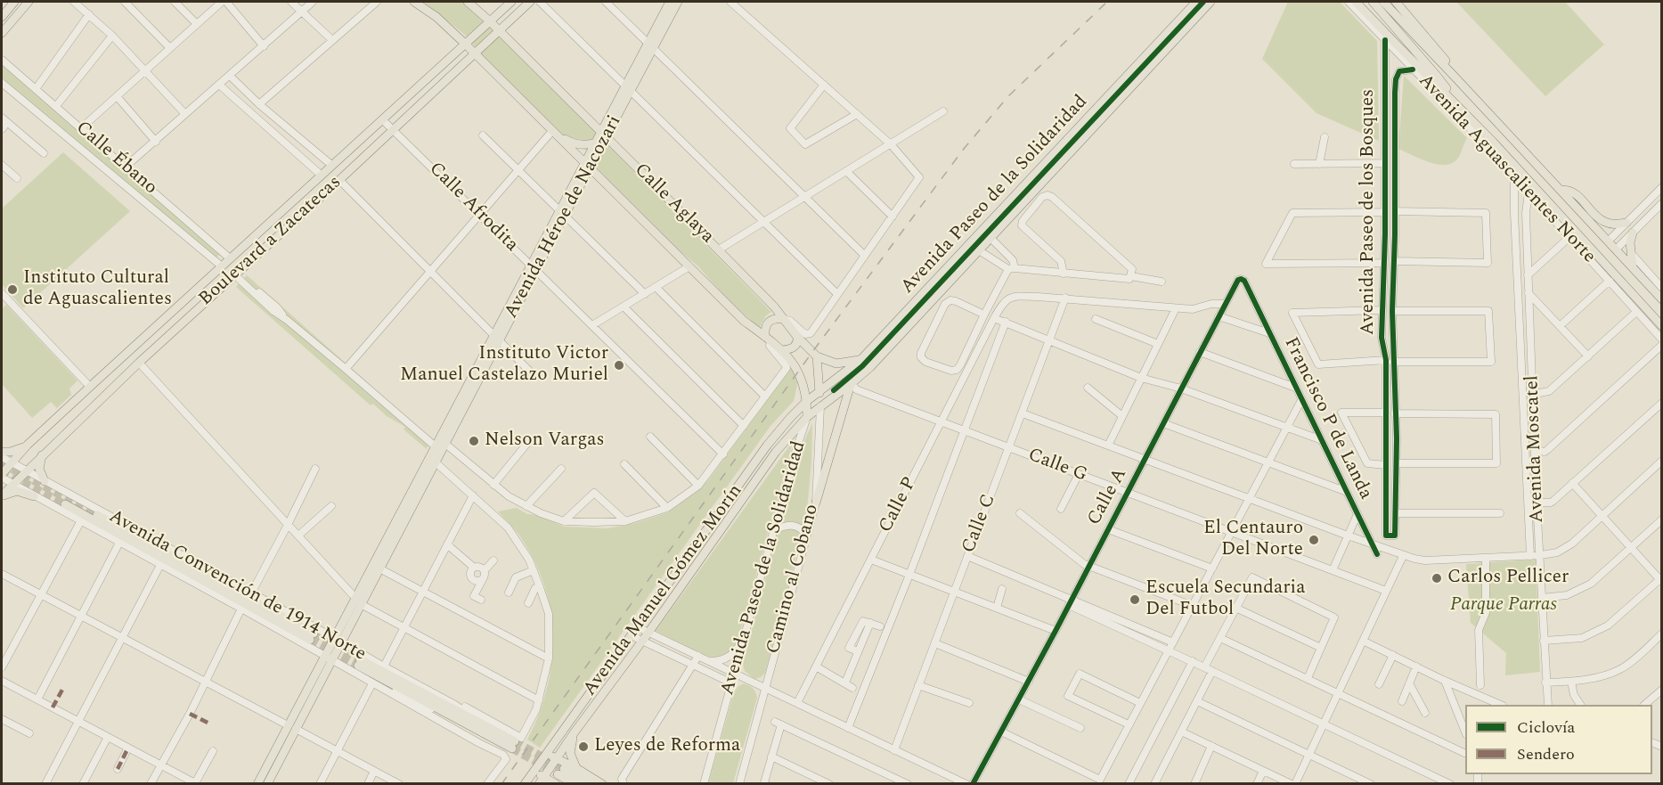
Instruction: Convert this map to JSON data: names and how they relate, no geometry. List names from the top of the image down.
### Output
{
  "streets": {
    "main road": [
      "Avenida Aguascalientes Norte",
      "Avenida Paseo de la Solidaridad",
      "Calle Aglaya",
      "Avenida Héroe de Nacozari",
      "Boulevard a Zacatecas",
      "Avenida Convención de 1914 Norte",
      "Avenida Manuel Gómez Morín"
    ],
    "street": [
      "Calle Ébano",
      "Calle Afrodita",
      "Avenida Paseo de los Bosques",
      "Francisco P de Landa",
      "Avenida Moscatel",
      "Calle G",
      "Calle A",
      "Calle P",
      "Calle C",
      "Camino al Cobano"
    ]
  },
  "crossings": [
    ["Calle Ébano", "Boulevard a Zacatecas"],
    ["Avenida Aguascalientes Norte", "Avenida Paseo de los Bosques"],
    ["Avenida Aguascalientes Norte", "Avenida Moscatel"],
    ["Avenida Paseo de la Solidaridad", "Calle Aglaya"],
    ["Avenida Paseo de la Solidaridad", "Calle G"],
    ["Avenida Paseo de la Solidaridad", "Camino al Cobano"],
    ["Avenida Paseo de la Solidaridad", "Avenida Manuel Gómez Morín"],
    ["Calle Aglaya", "Avenida Héroe de Nacozari"],
    ["Calle Aglaya", "Boulevard a Zacatecas"],
    ["Calle Aglaya", "Avenida Manuel Gómez Morín"],
    ["Calle Afrodita", "Avenida Héroe de Nacozari"],
    ["Calle Afrodita", "Boulevard a Zacatecas"],
    ["Boulevard a Zacatecas", "Avenida Convención de 1914 Norte"],
    ["Francisco P de Landa", "Calle A"],
    ["Calle G", "Calle A"],
    ["Calle G", "Calle P"],
    ["Calle G", "Calle C"],
    ["Calle P", "Calle C"]
  ],
  "parks": ["Parque Parras"],
  "places": [
    "Instituto Cultural de Aguascalientes",
    "Instituto Victor Manuel Castelazo Muriel",
    "Nelson Vargas",
    "El Centauro Del Norte",
    "Carlos Pellicer",
    "Escuela Secundaria Del Futbol",
    "Leyes de Reforma"
  ],
  "legend": ["Ciclovía", "Sendero"]
}
